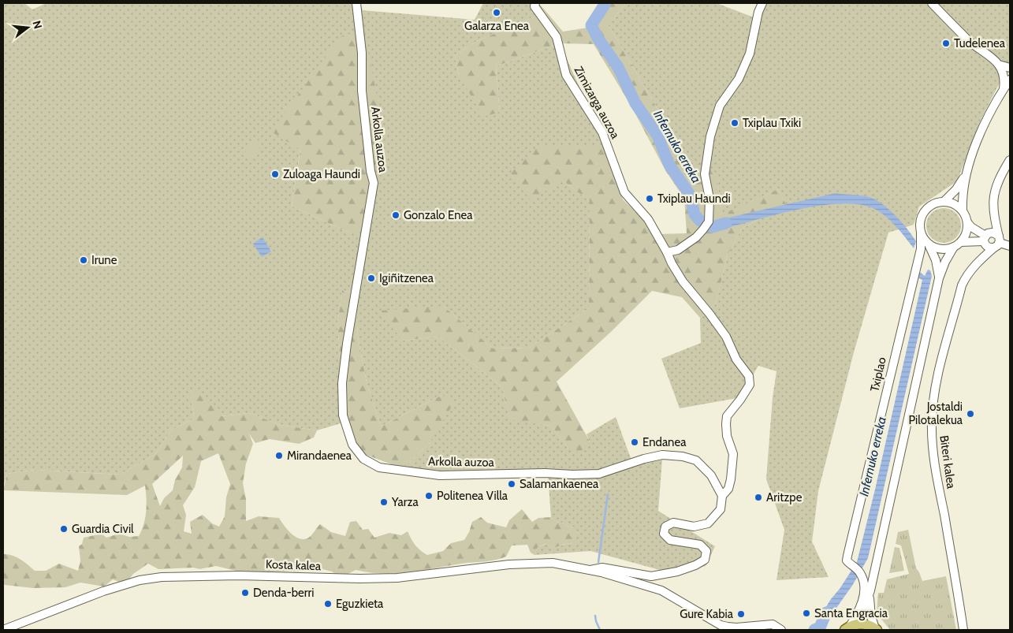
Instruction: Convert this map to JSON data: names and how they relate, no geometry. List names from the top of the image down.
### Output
{
  "streets": {
    "street": [
      "Zimizarga auzoa",
      "Arkolla auzoa",
      "Txiplao",
      "Biteri kalea",
      "Kosta kalea"
    ]
  },
  "crossings": [
    ["Zimizarga auzoa", "Arkolla auzoa"]
  ],
  "water": ["Infernuko erreka"],
  "places": [
    "Galarza Enea",
    "Tudelenea",
    "Txiplau Txiki",
    "Zuloaga Haundi",
    "Txiplau Haundi",
    "Gonzalo Enea",
    "Irune",
    "Igiñitzenea",
    "Jostaldi Pilotalekua",
    "Endanea",
    "Mirandaenea",
    "Salamankaenea",
    "Politenea Villa",
    "Aritzpe",
    "Yarza",
    "Guardia Civil",
    "Denda-berri",
    "Eguzkieta",
    "Santa Engracia",
    "Gure Kabia"
  ],
  "north": "right"
}
